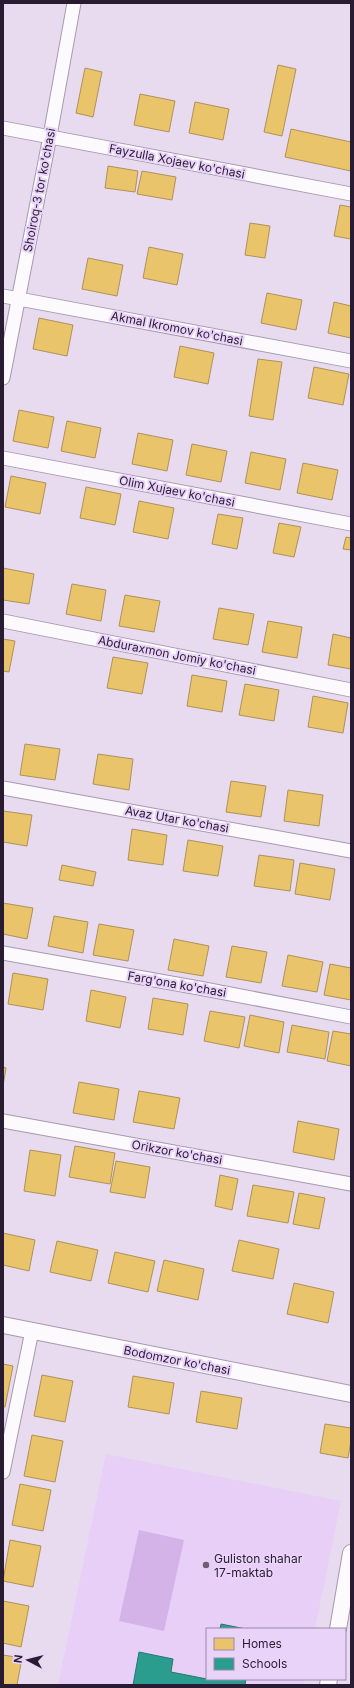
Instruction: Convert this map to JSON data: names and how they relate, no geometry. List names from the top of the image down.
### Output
{
  "streets": {
    "street": [
      "Fayzulla Xojaev ko'chasi",
      "Shoiroq-3 tor ko'chasi",
      "Akmal Ikromov ko'chasi",
      "Olim Xujaev ko'chasi",
      "Abduraxmon Jomiy ko'chasi",
      "Avaz Utar ko'chasi",
      "Farg'ona ko'chasi",
      "Orikzor ko'chasi",
      "Bodomzor ko'chasi"
    ]
  },
  "crossings": [
    ["Fayzulla Xojaev ko'chasi", "Shoiroq-3 tor ko'chasi"],
    ["Shoiroq-3 tor ko'chasi", "Akmal Ikromov ko'chasi"]
  ],
  "places": ["Guliston shahar 17-maktab"],
  "legend": ["Homes", "Schools"],
  "north": "left"
}
